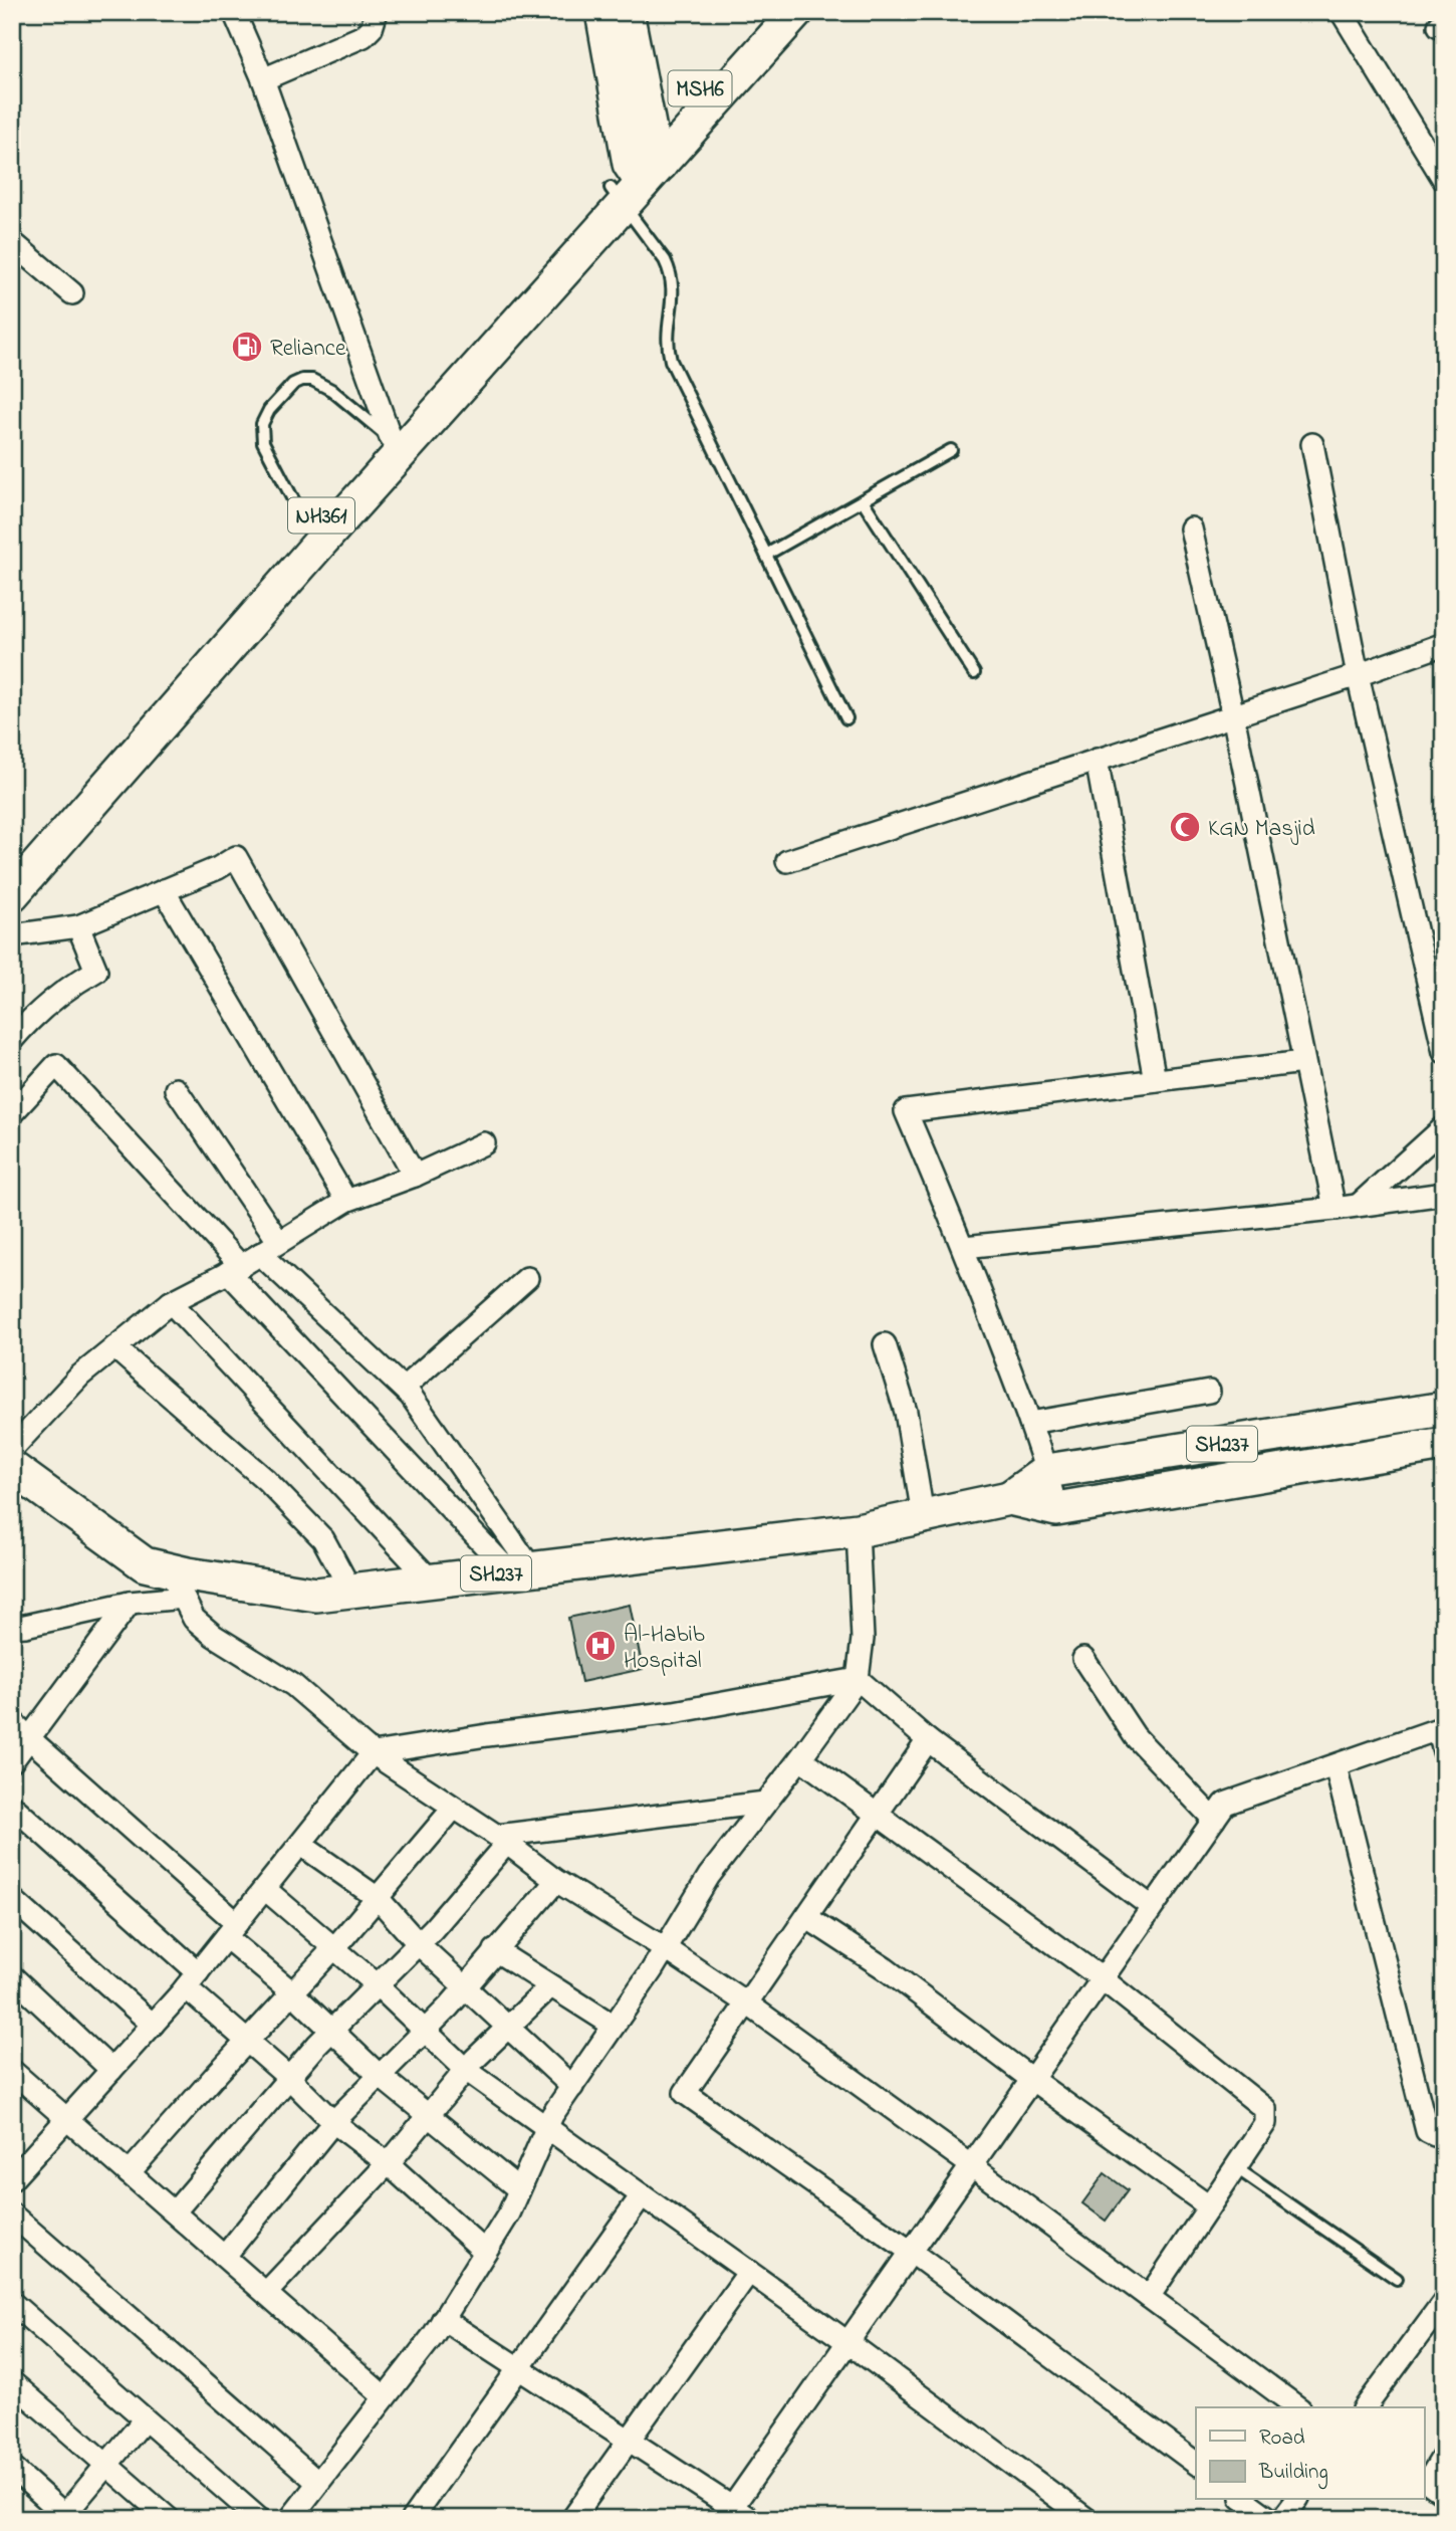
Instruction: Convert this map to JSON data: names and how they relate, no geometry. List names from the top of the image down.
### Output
{
  "streets": {
    "main road": ["MSH6", "NH361", "SH237"]
  },
  "crossings": [
    ["MSH6", "NH361"]
  ],
  "places": {
    "fuel station": ["Reliance"],
    "mosque": ["KGN Masjid"],
    "hospital": ["Al-Habib Hospital"]
  },
  "legend": ["Road", "Building"]
}
